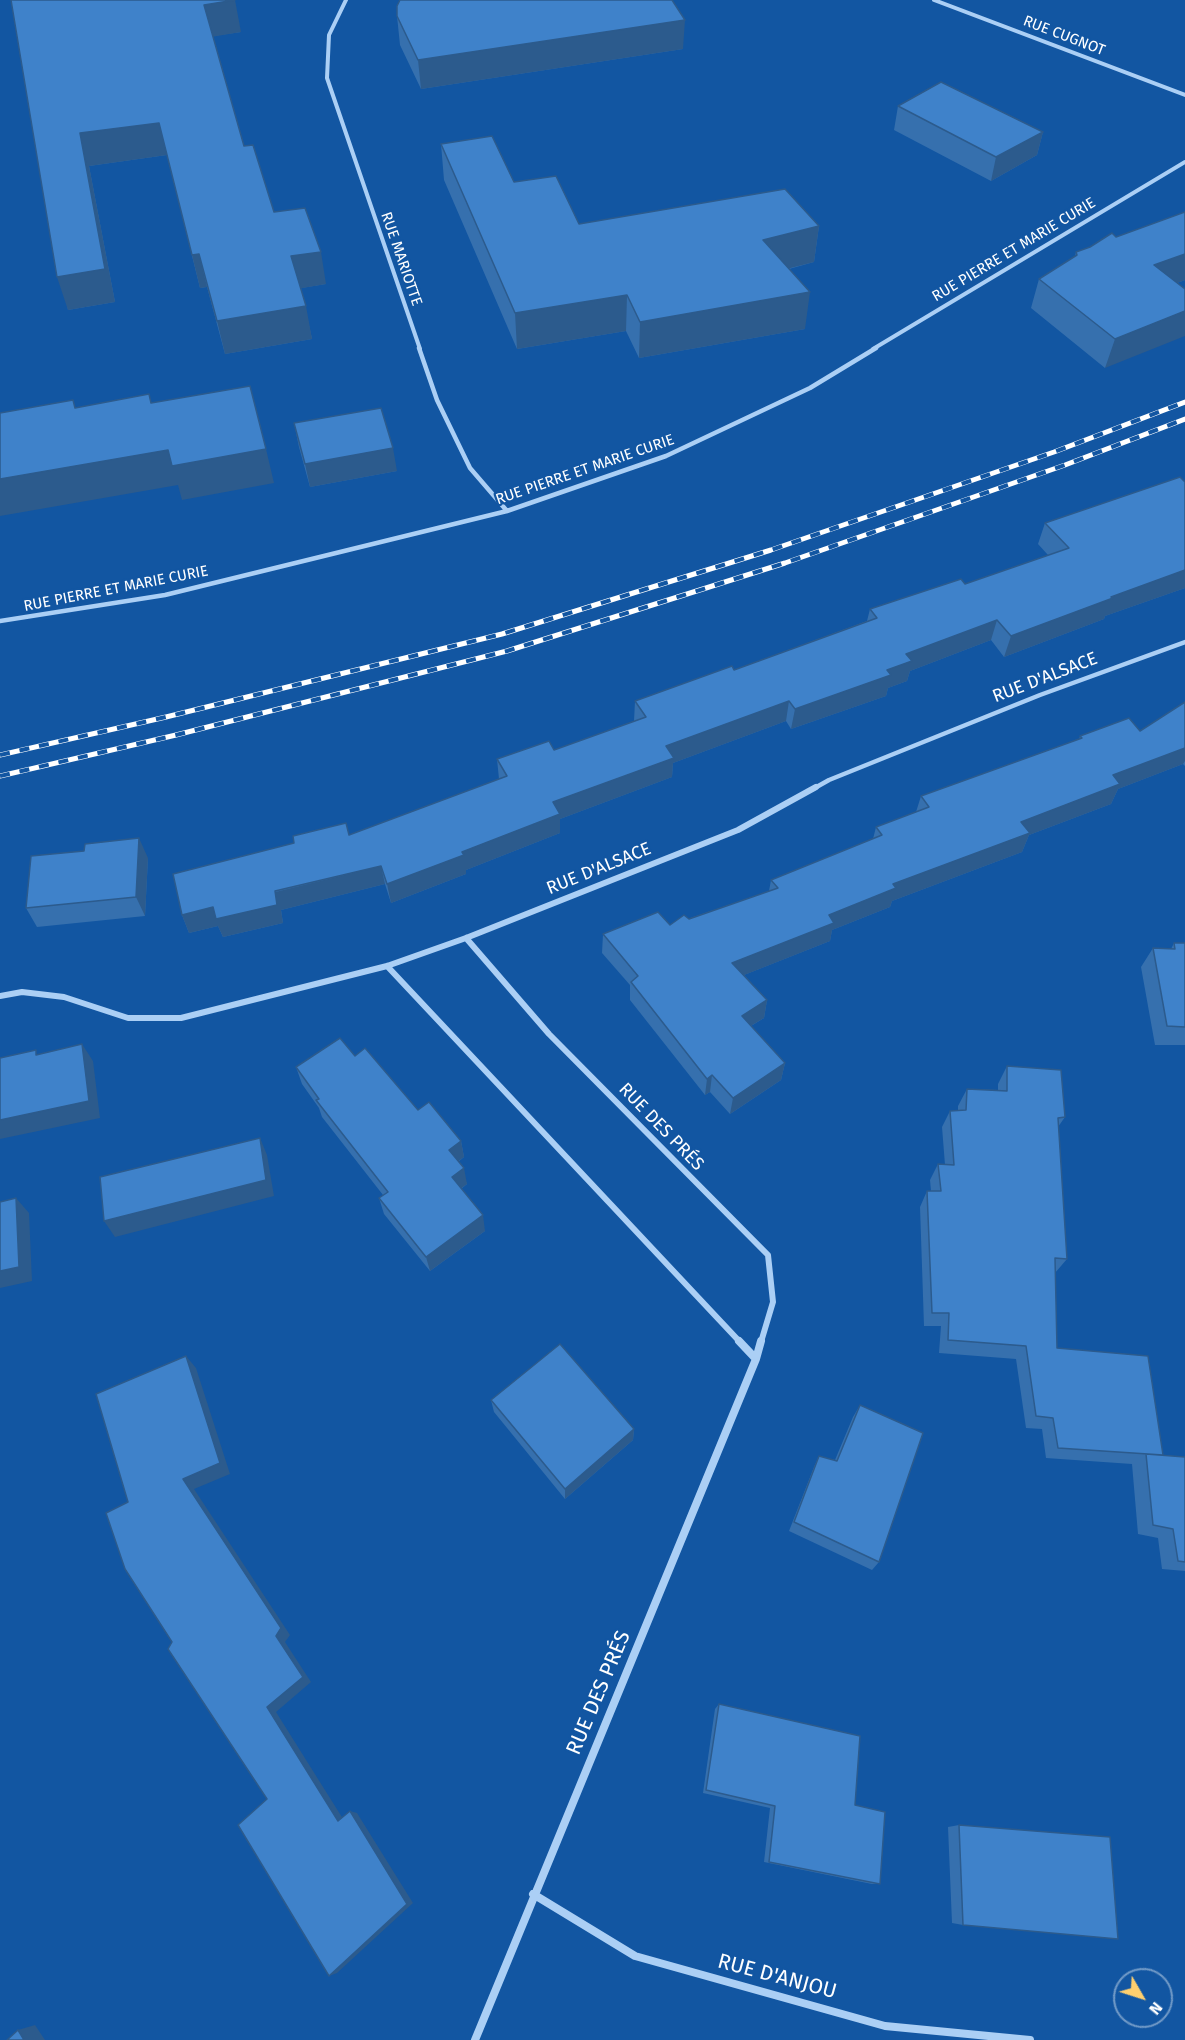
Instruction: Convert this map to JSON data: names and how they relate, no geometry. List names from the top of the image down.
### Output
{
  "streets": {
    "street": [
      "RUE CUGNOT",
      "RUE PIERRE ET MARIE CURIE",
      "RUE MARIOTTE",
      "RUE D'ALSACE",
      "RUE DES PRÉS",
      "RUE D'ANJOU"
    ]
  },
  "crossings": [
    ["RUE PIERRE ET MARIE CURIE", "RUE MARIOTTE"],
    ["RUE D'ALSACE", "RUE DES PRÉS"],
    ["RUE DES PRÉS", "RUE D'ANJOU"]
  ],
  "north": "bottom right"
}
